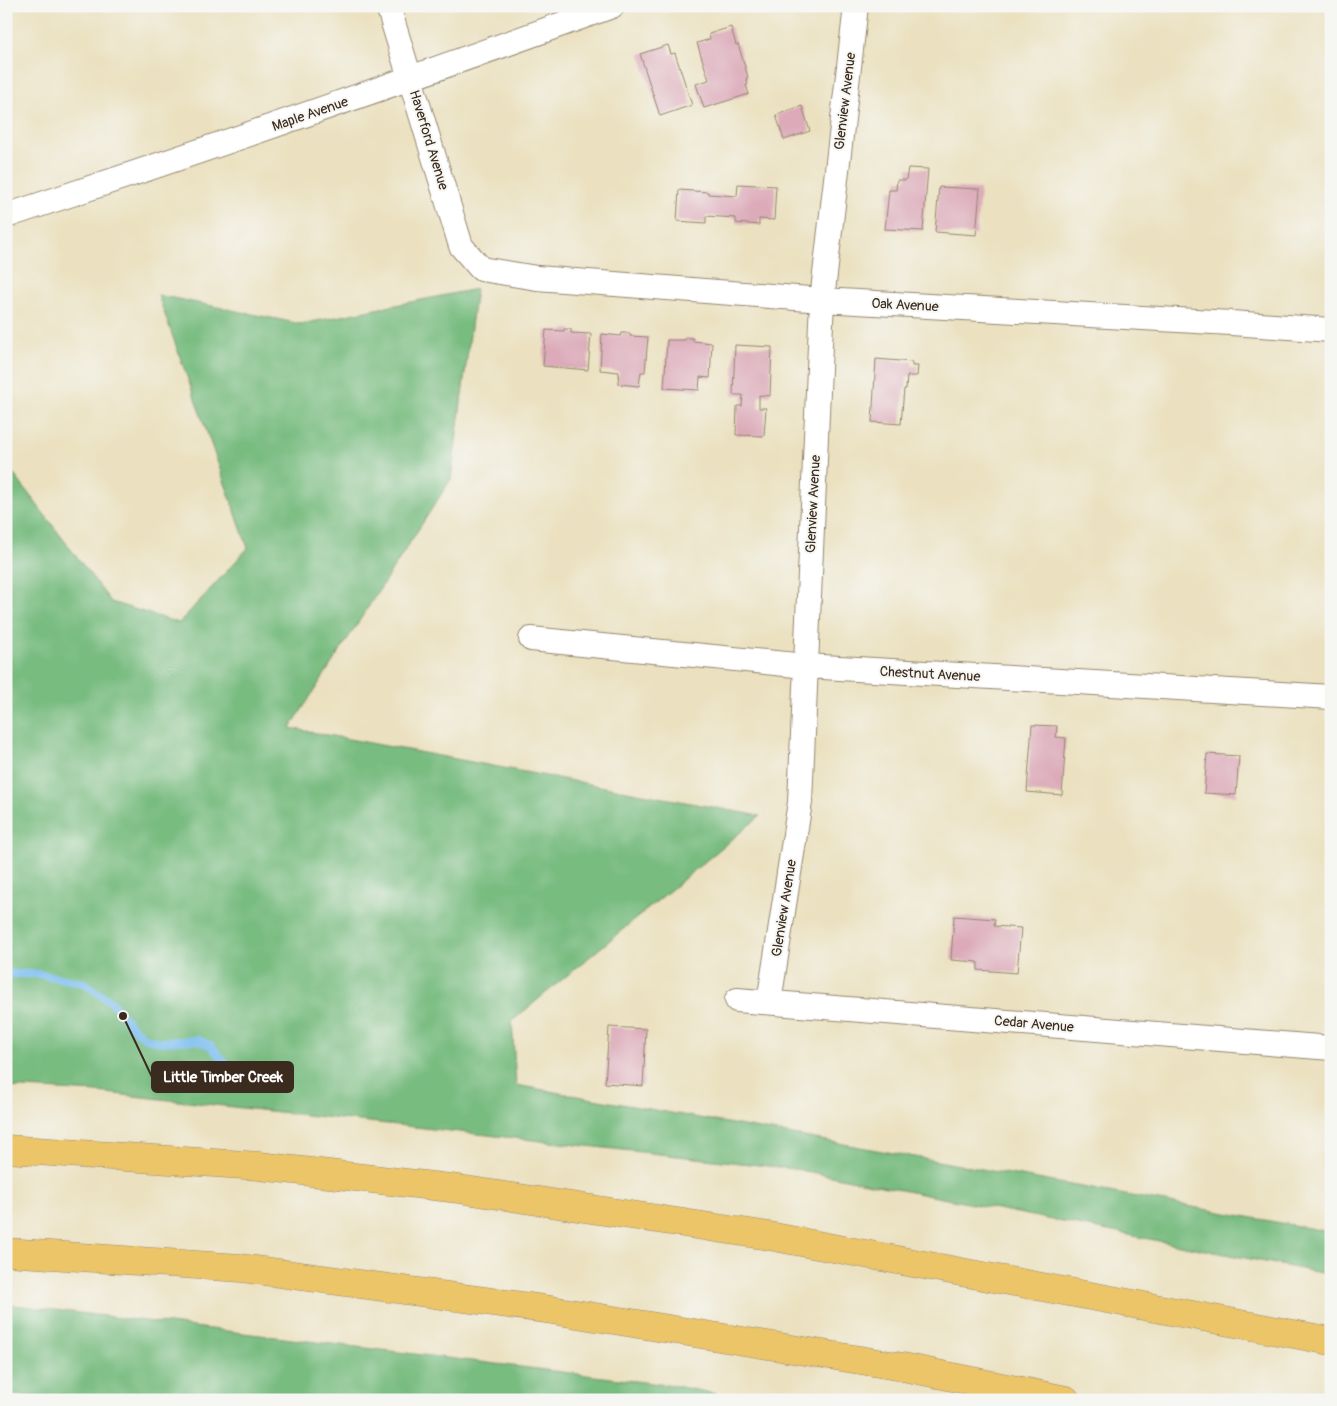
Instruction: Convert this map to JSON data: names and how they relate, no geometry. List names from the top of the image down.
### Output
{
  "streets": {
    "street": [
      "Glenview Avenue",
      "Maple Avenue",
      "Haverford Avenue",
      "Oak Avenue",
      "Chestnut Avenue",
      "Cedar Avenue"
    ]
  },
  "crossings": [
    ["Glenview Avenue", "Oak Avenue"],
    ["Glenview Avenue", "Chestnut Avenue"],
    ["Glenview Avenue", "Cedar Avenue"],
    ["Maple Avenue", "Haverford Avenue"],
    ["Haverford Avenue", "Oak Avenue"]
  ],
  "places": ["Little Timber Creek"]
}
